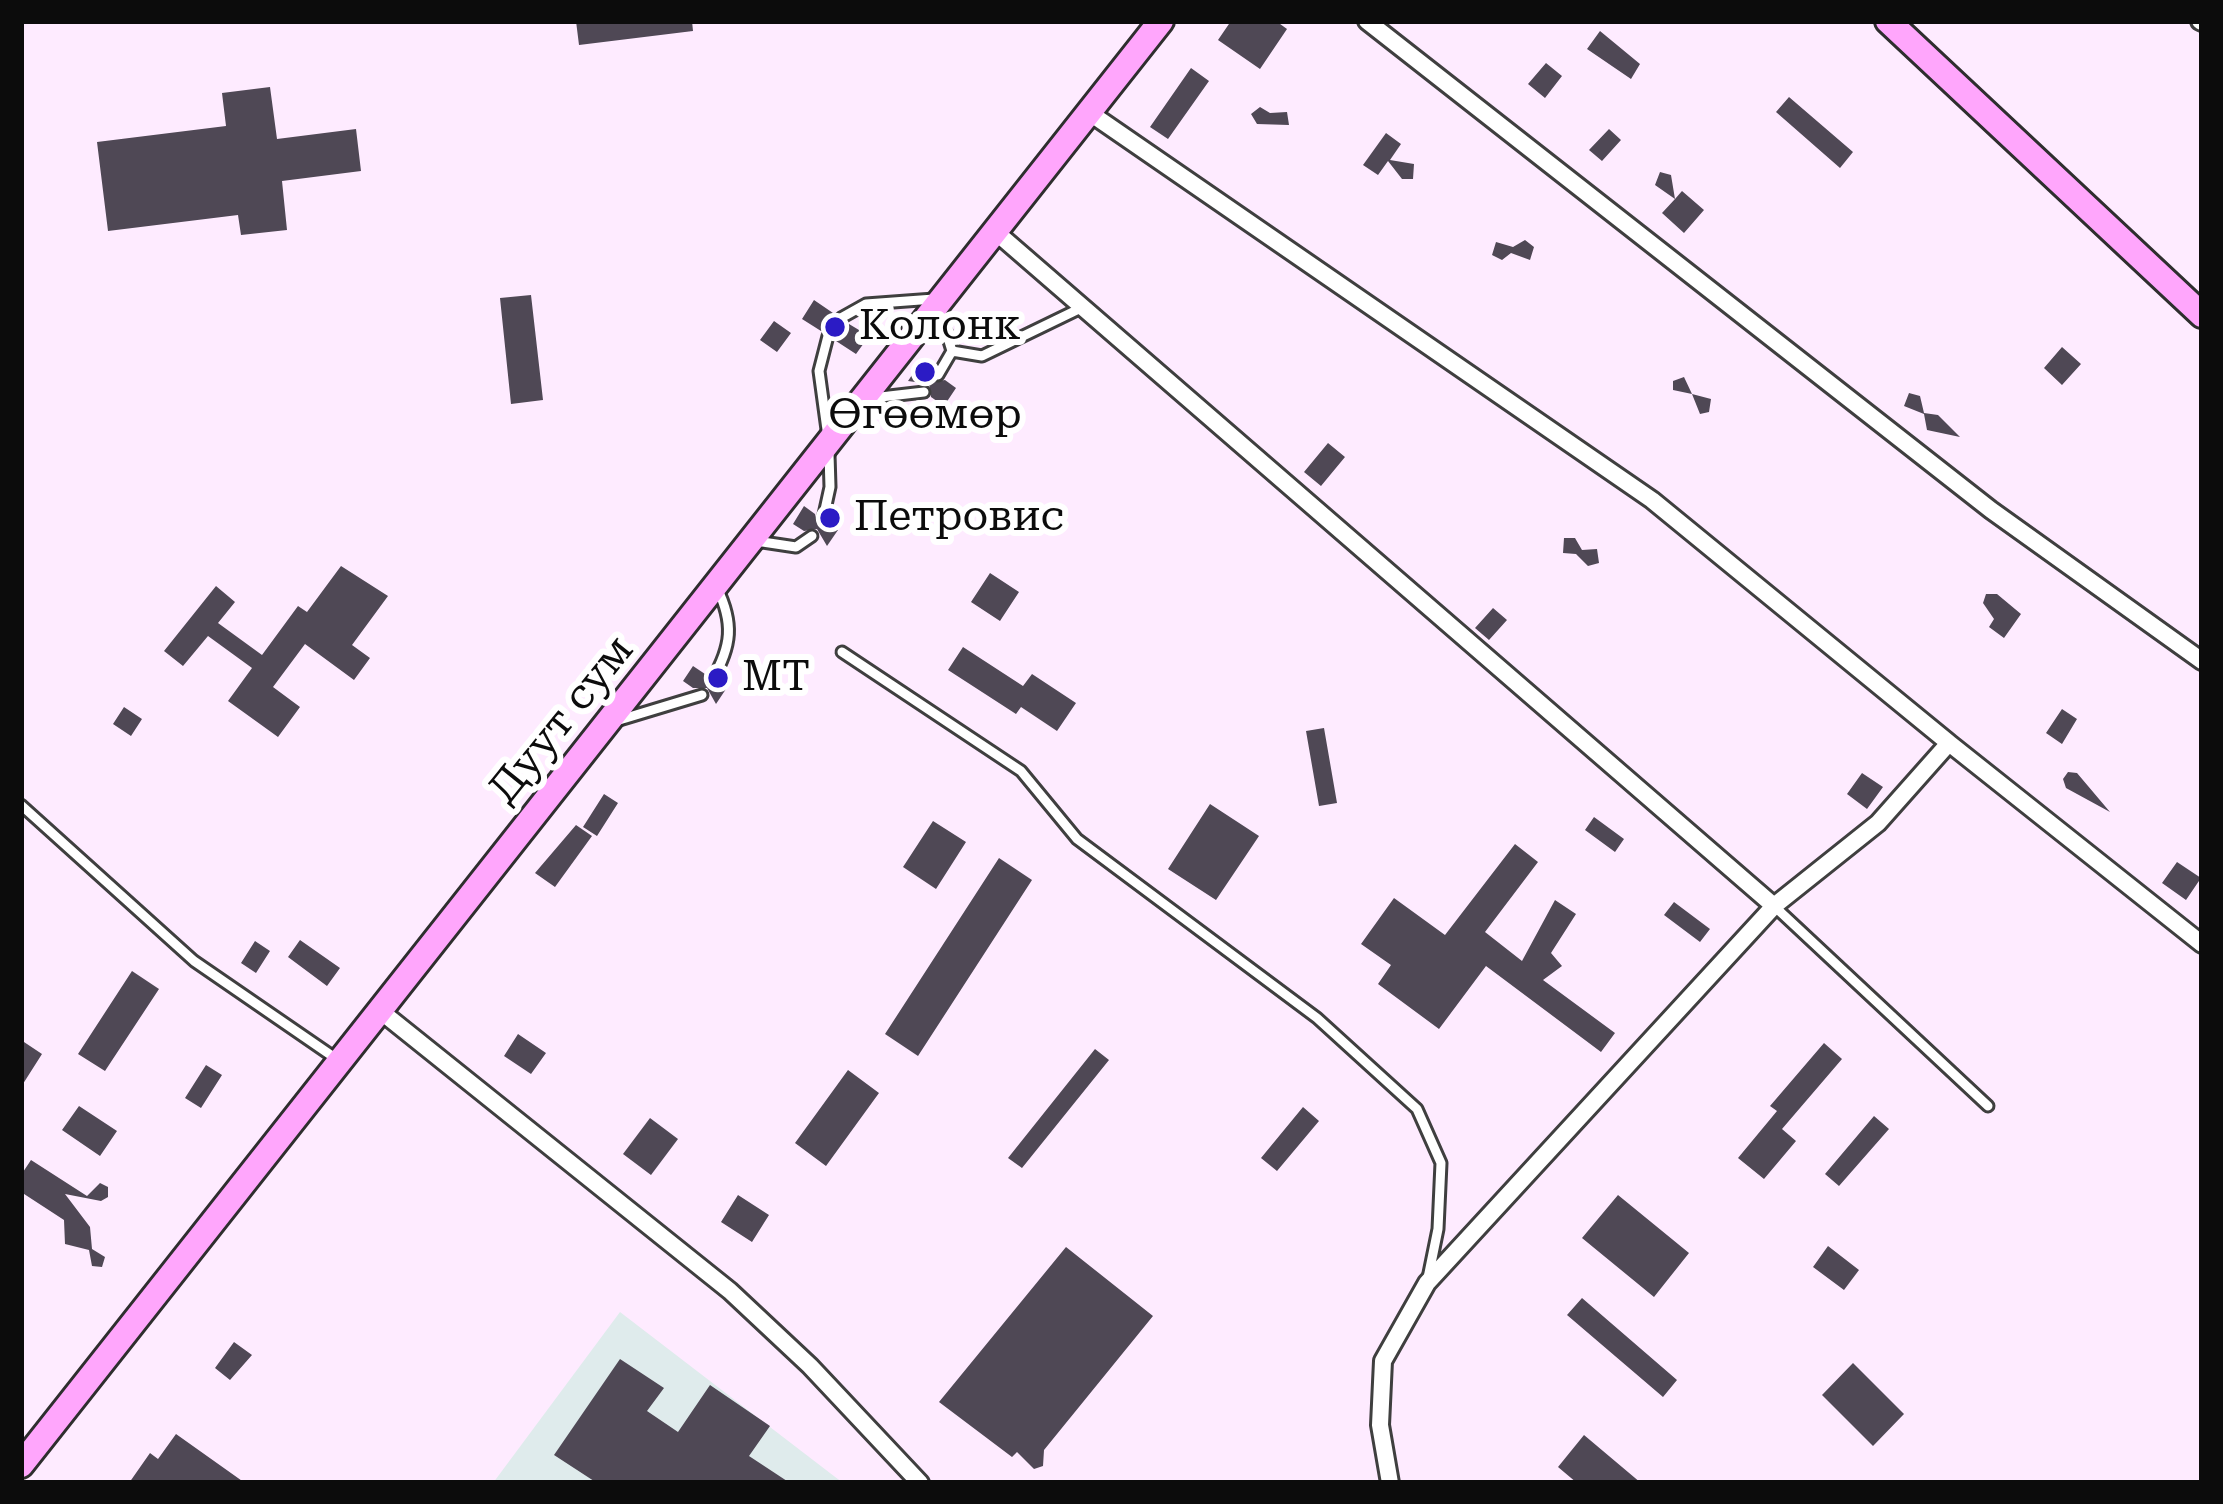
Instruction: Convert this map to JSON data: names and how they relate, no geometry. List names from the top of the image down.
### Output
{
  "streets": {
    "main road": ["Дуут сум"]
  },
  "places": [
    "Колонк",
    "Өгөөмөр",
    "Петровиc",
    "MT"
  ]
}
